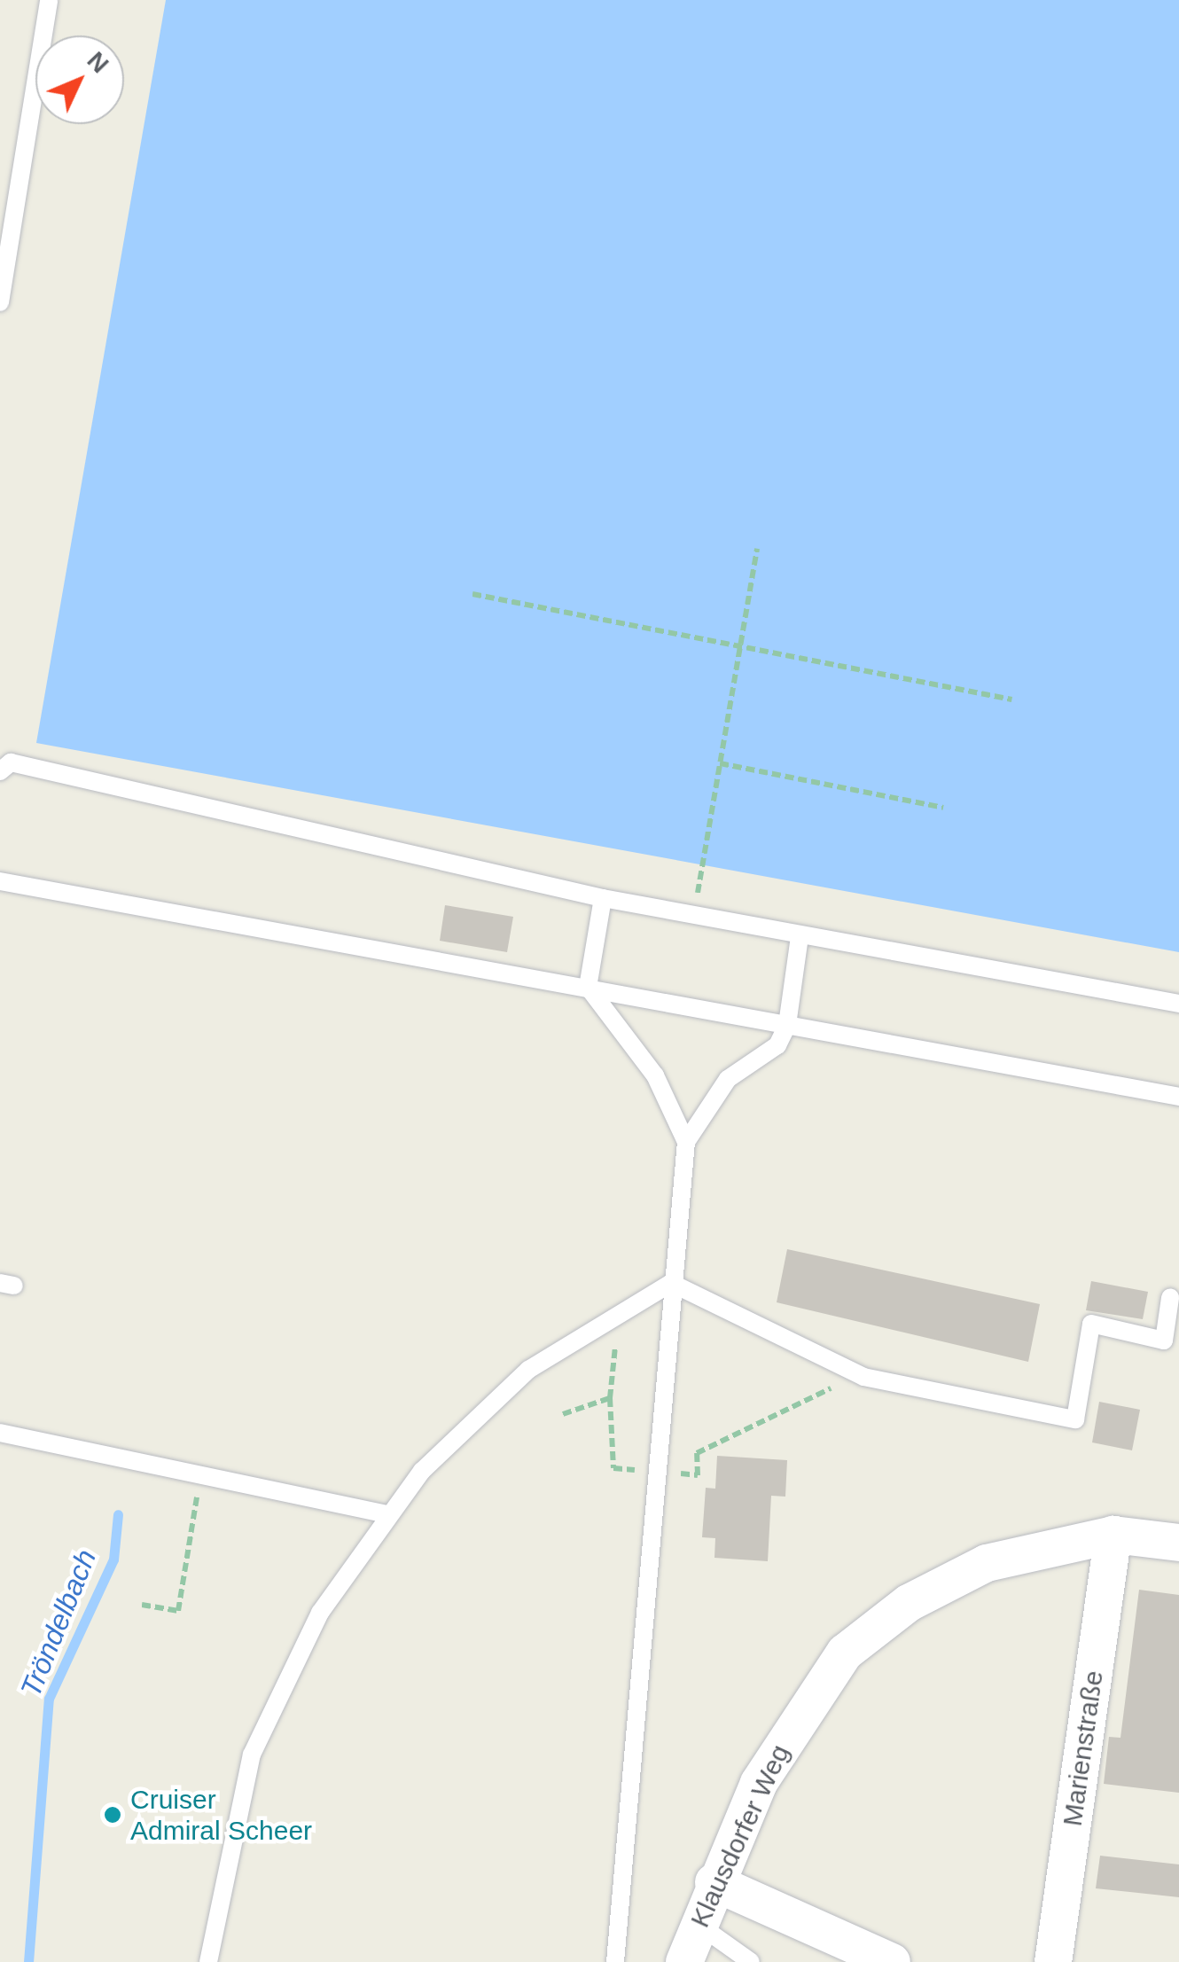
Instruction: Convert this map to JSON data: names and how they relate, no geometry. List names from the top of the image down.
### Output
{
  "streets": {
    "street": ["Marienstraße", "Klausdorfer Weg"]
  },
  "crossings": [
    ["Marienstraße", "Klausdorfer Weg"]
  ],
  "water": ["Tröndelbach"],
  "places": ["Cruiser Admiral Scheer"],
  "north": "top right"
}
